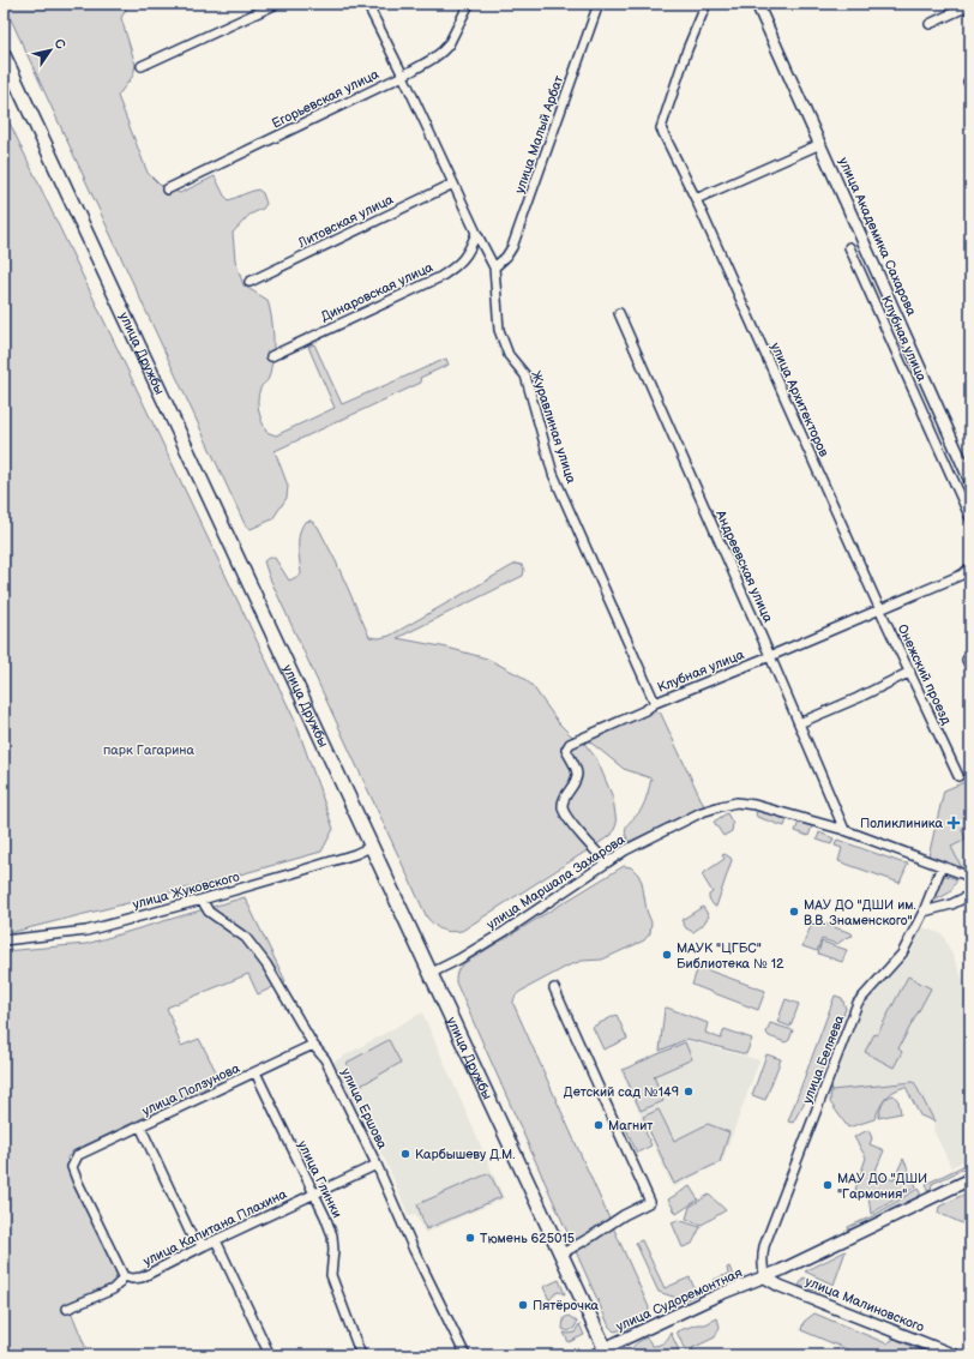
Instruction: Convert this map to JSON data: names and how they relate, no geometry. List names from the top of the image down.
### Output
{
  "streets": {
    "main road": ["улица Дружбы"],
    "street": [
      "Егорьевская улица",
      "улица Малый Арбат",
      "Литовская улица",
      "улица Академика Сахарова",
      "Динаровская улица",
      "Клубная улица",
      "улица Архитекторов",
      "Журавлиная улица",
      "Андреевская улица",
      "Онежский проезд",
      "улица Маршала Захарова",
      "улица Жуковского",
      "улица Беляева",
      "улица Ползунова",
      "улица Ершова",
      "улица Глинки",
      "улица Капитана Плахина",
      "улица Судоремонтная",
      "улица Малиновского"
    ]
  },
  "crossings": [
    ["Егорьевская улица", "Журавлиная улица"],
    ["улица Малый Арбат", "Журавлиная улица"],
    ["Литовская улица", "Журавлиная улица"],
    ["Динаровская улица", "Журавлиная улица"],
    ["Клубная улица", "улица Архитекторов"],
    ["Клубная улица", "Журавлиная улица"],
    ["Клубная улица", "Андреевская улица"],
    ["Клубная улица", "Онежский проезд"],
    ["Клубная улица", "улица Маршала Захарова"],
    ["улица Дружбы", "улица Маршала Захарова"],
    ["улица Дружбы", "улица Жуковского"],
    ["улица Дружбы", "улица Судоремонтная"],
    ["улица Архитекторов", "Онежский проезд"],
    ["Андреевская улица", "улица Маршала Захарова"],
    ["улица Маршала Захарова", "улица Беляева"],
    ["улица Жуковского", "улица Ершова"],
    ["улица Беляева", "улица Судоремонтная"],
    ["улица Беляева", "улица Малиновского"],
    ["улица Ползунова", "улица Ершова"],
    ["улица Ползунова", "улица Глинки"],
    ["улица Ползунова", "улица Капитана Плахина"],
    ["улица Ершова", "улица Капитана Плахина"],
    ["улица Глинки", "улица Капитана Плахина"],
    ["улица Судоремонтная", "улица Малиновского"]
  ],
  "parks": ["парк Гагарина"],
  "places": {
    "health": ["Поликлиника"],
    "other": [
      "МАУ ДО \"ДШИ им. В.В. Знаменского\"",
      "МАУК \"ЦГБС\" Библиотека № 12",
      "Детский сад №149",
      "Магнит",
      "Карбышеву Д.М.",
      "МАУ ДО \"ДШИ \"Гармония\"",
      "Тюмень 625015",
      "Пятёрочка"
    ]
  },
  "north": "top right"
}
